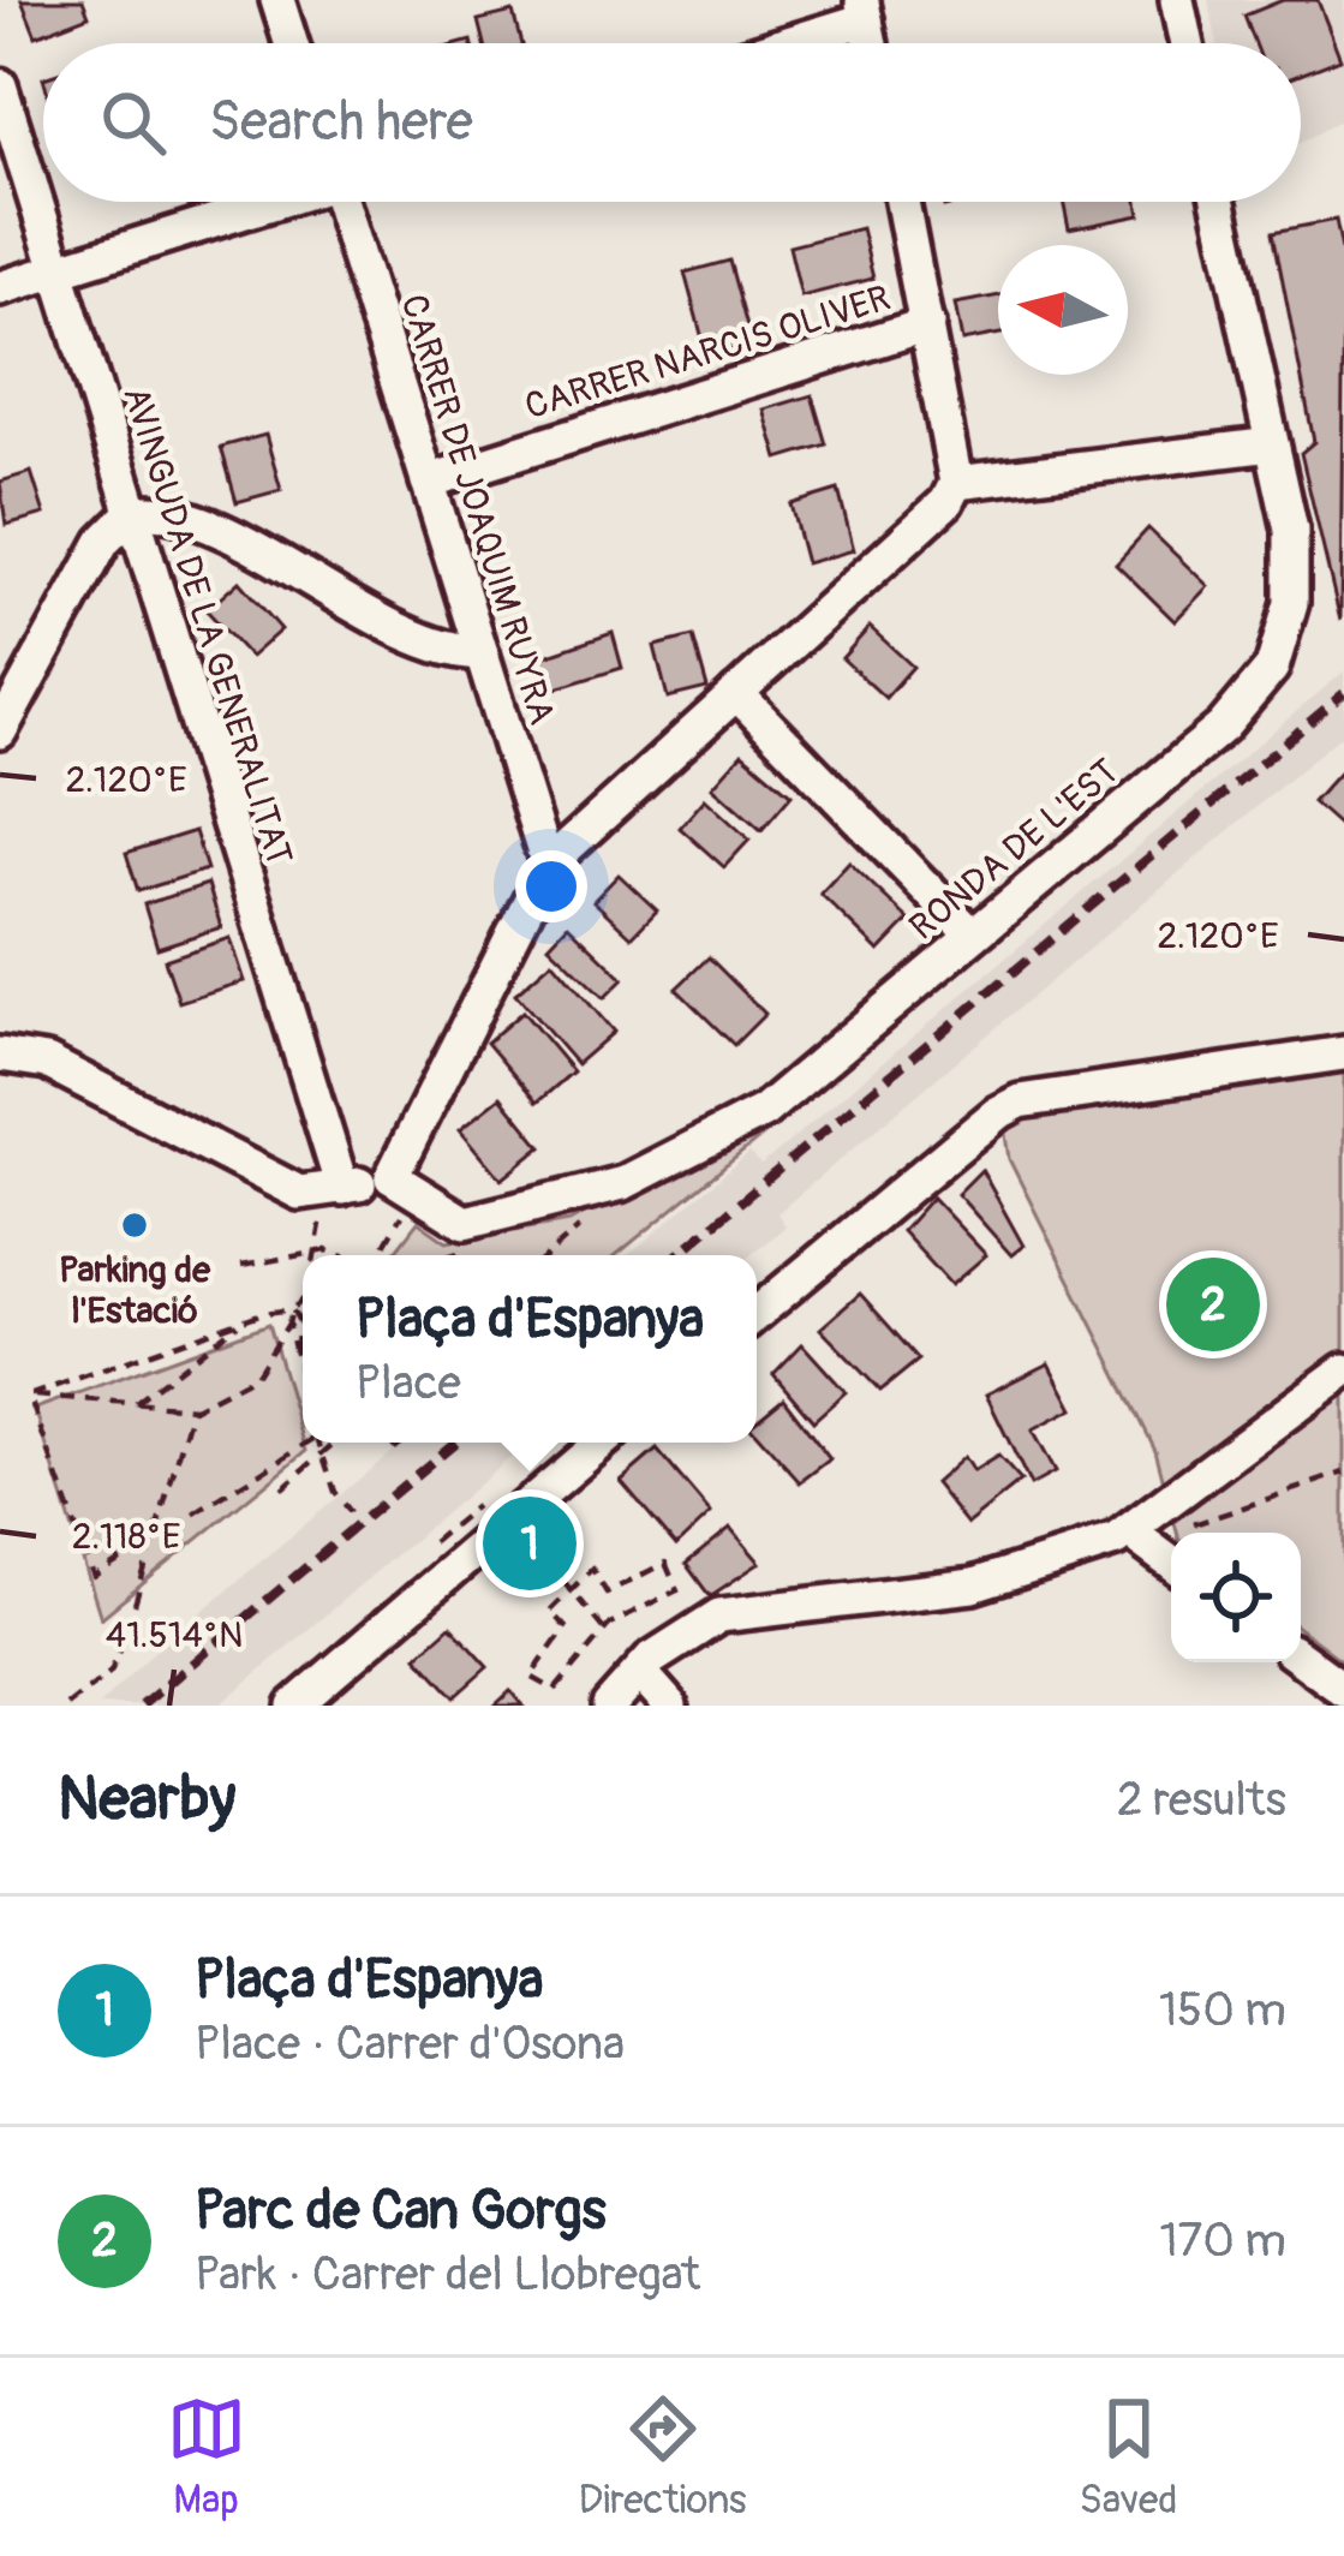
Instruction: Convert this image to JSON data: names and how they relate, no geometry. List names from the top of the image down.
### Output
{
  "streets": {
    "street": [
      "CARRER NARCIS OLIVER",
      "CARRER DE JOAQUIM RUYRA",
      "AVINGUDA DE LA GENERALITAT",
      "RONDA DE L'EST"
    ]
  },
  "crossings": [
    ["CARRER NARCIS OLIVER", "CARRER DE JOAQUIM RUYRA"]
  ],
  "places": ["Parking de l'Estació"],
  "north": "left",
  "page": {
    "search": "Search here",
    "pins": ["2", "1"],
    "popup": ["Plaça d'Espanya", "Place"],
    "heading": ["Nearby", "2 results"],
    "list": [
      {
        "mark": "1",
        "name": "Plaça d'Espanya",
        "note": "Place · Carrer d'Osona",
        "value": "150 m"
      },
      {
        "mark": "2",
        "name": "Parc de Can Gorgs",
        "note": "Park · Carrer del Llobregat",
        "value": "170 m"
      }
    ],
    "nav": ["Map", "Directions", "Saved"]
  },
  "coordinates": ["2.120°E", "2.118°E", "41.514°N"]
}
